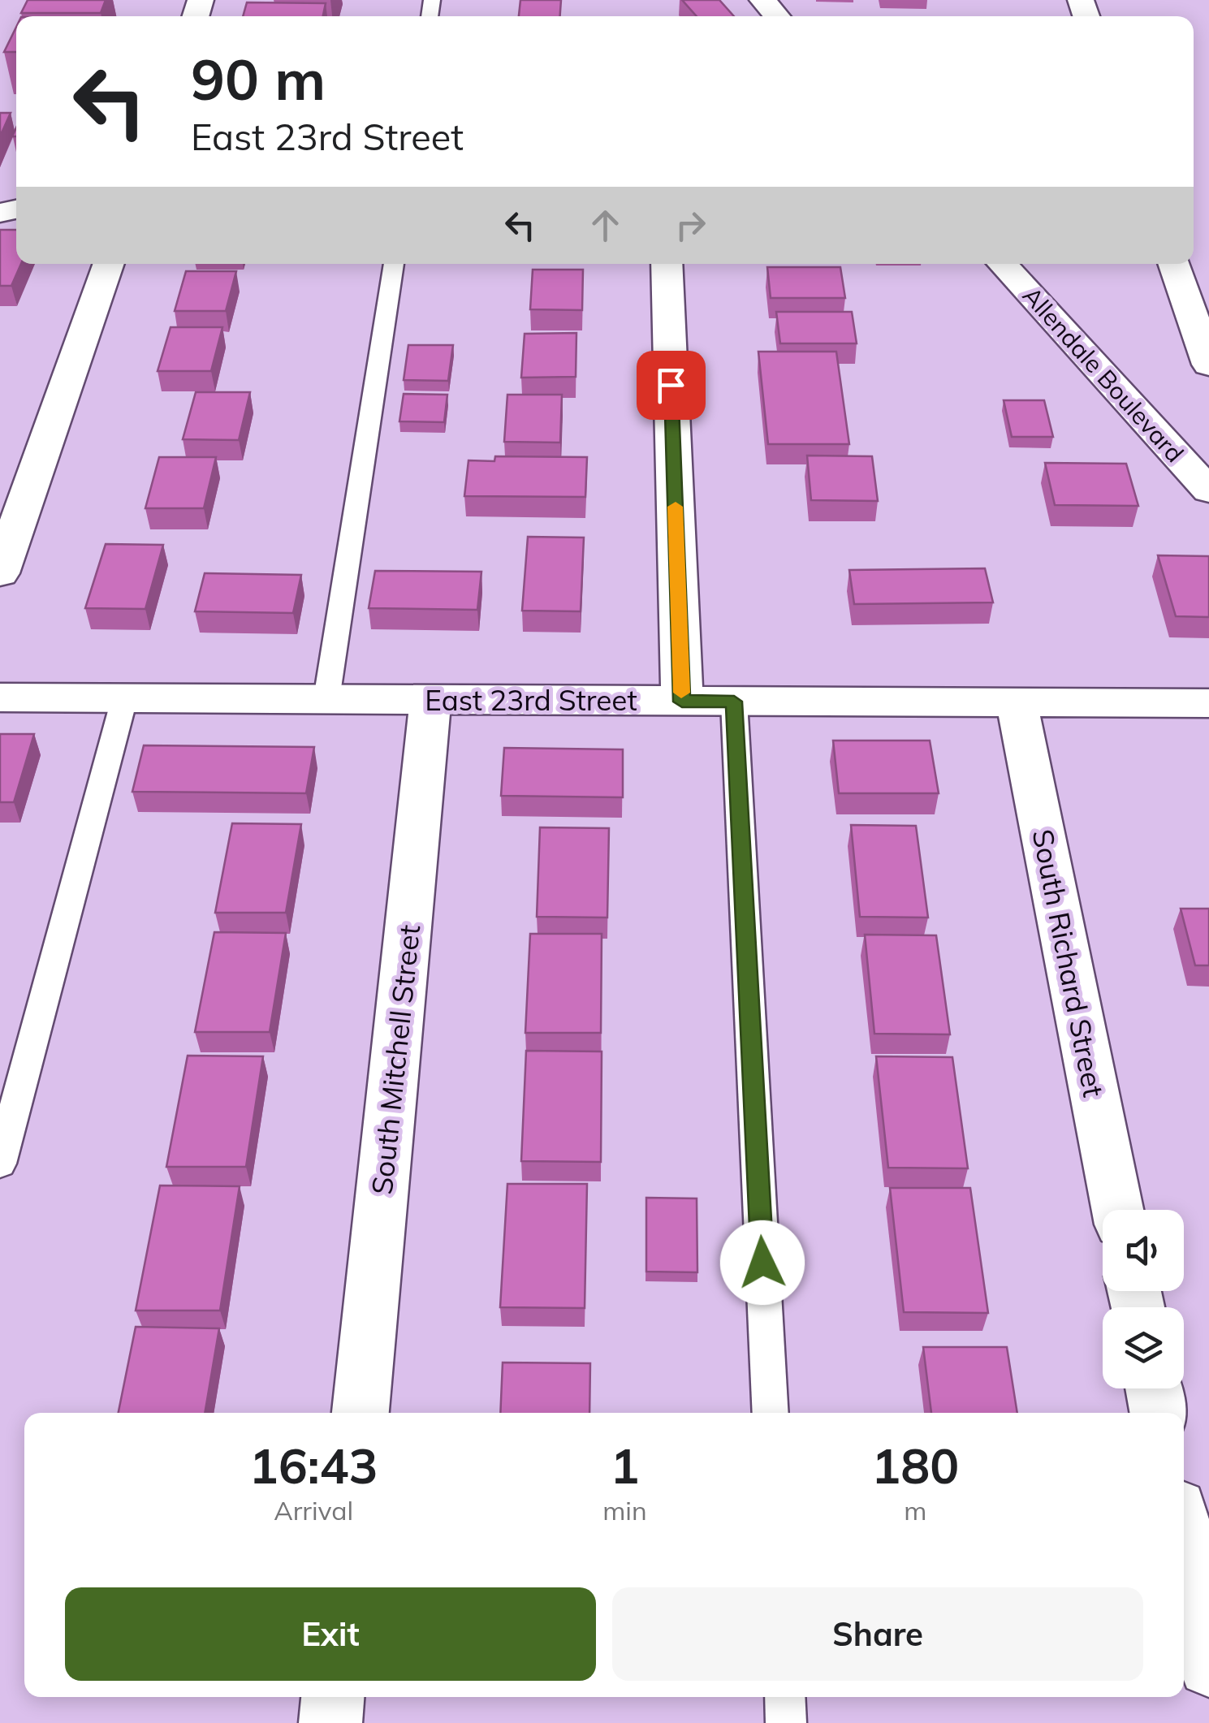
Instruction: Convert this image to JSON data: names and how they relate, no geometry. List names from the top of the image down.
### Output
{
  "streets": {
    "street": [
      "Allendale Boulevard",
      "East 23rd Street",
      "South Richard Street",
      "South Mitchell Street"
    ]
  },
  "crossings": [
    ["East 23rd Street", "South Richard Street"],
    ["East 23rd Street", "South Mitchell Street"]
  ],
  "page": {
    "turn": ["90 m", "East 23rd Street"],
    "eta": [
      "16:43",
      "Arrival",
      "1",
      "min",
      "180",
      "m"
    ],
    "buttons": ["Exit", "Share"]
  }
}
